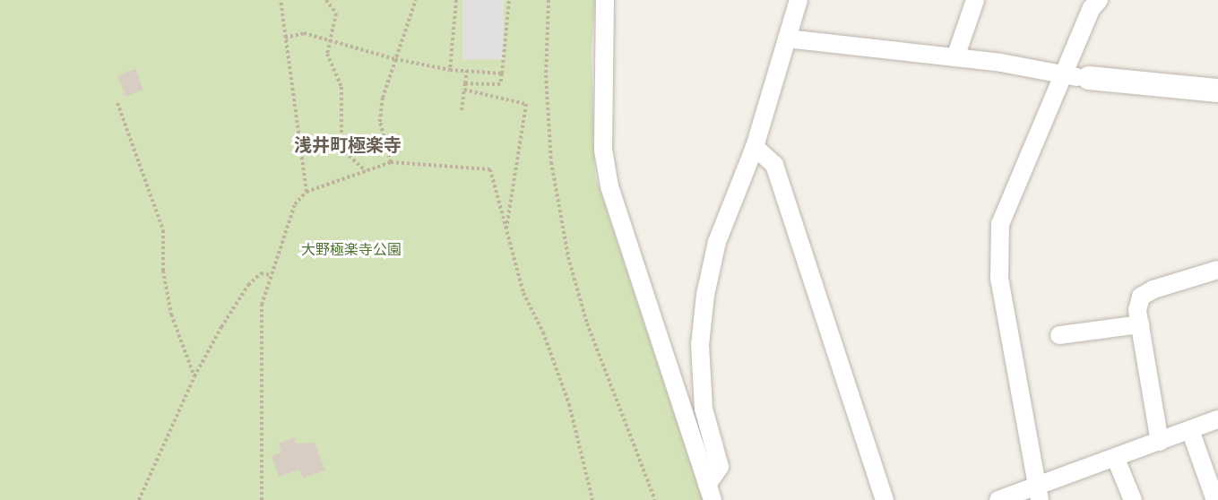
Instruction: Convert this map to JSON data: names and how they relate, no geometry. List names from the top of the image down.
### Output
{
  "districts": ["浅井町極楽寺"],
  "parks": ["大野極楽寺公園"]
}
